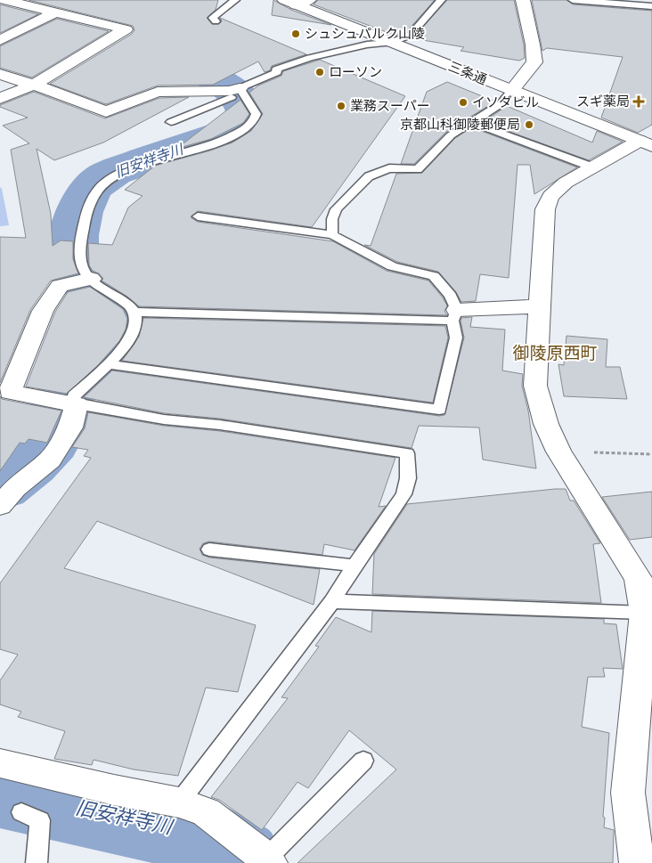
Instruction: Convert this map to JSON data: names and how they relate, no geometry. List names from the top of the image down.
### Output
{
  "streets": {
    "street": ["三条通"]
  },
  "districts": ["御陵原西町"],
  "water": ["旧安祥寺川"],
  "places": {
    "other": [
      "シュシュパルク山陵",
      "ローソン",
      "イソダビル",
      "業務スーパー",
      "京都山科御陵郵便局"
    ],
    "health": ["スギ薬局"]
  }
}
